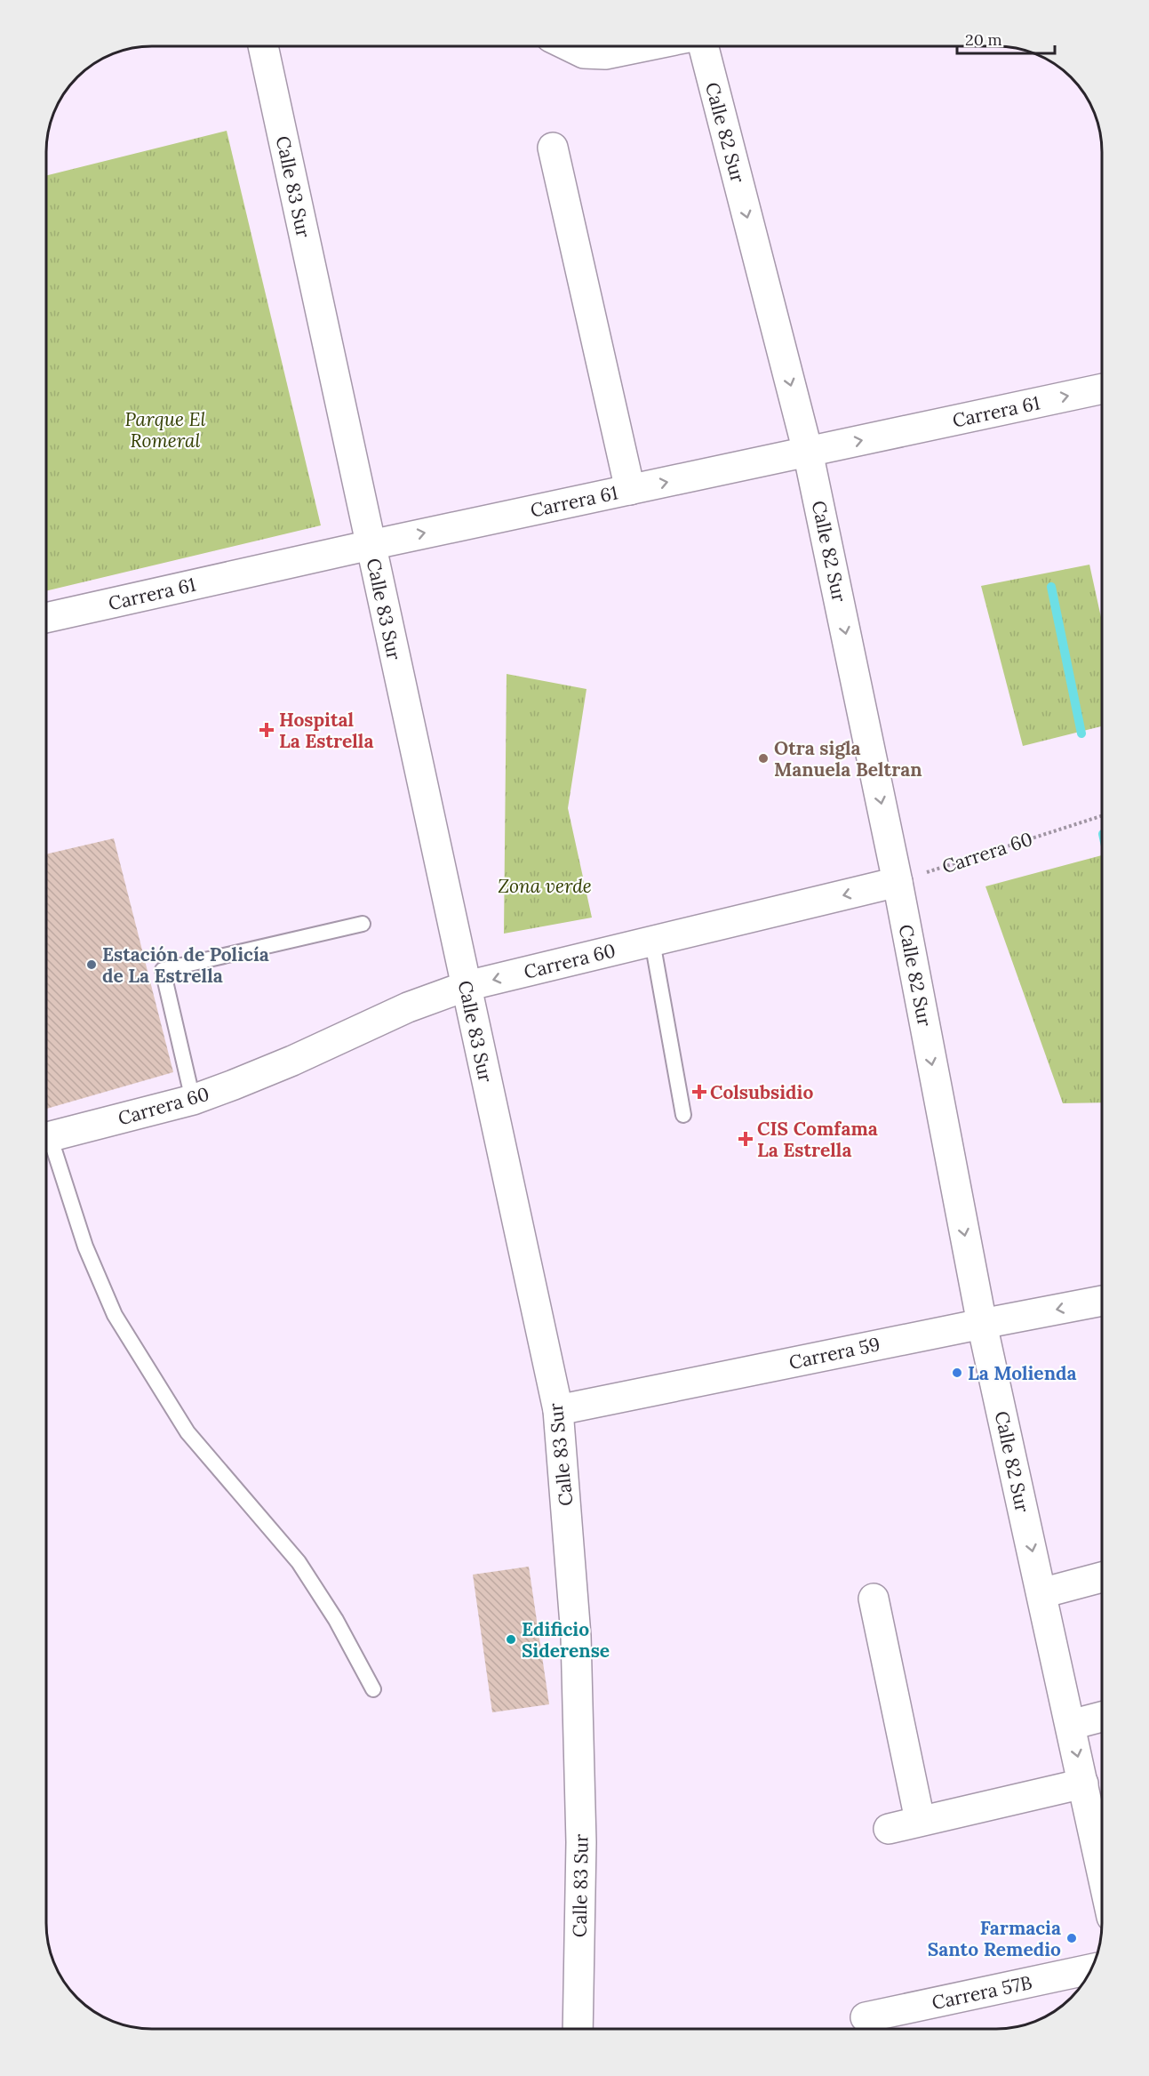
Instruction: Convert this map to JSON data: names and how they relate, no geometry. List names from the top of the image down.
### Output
{
  "streets": {
    "street": [
      "Calle 82 Sur",
      "Calle 83 Sur",
      "Carrera 61",
      "Carrera 60",
      "Carrera 59",
      "Carrera 57B"
    ]
  },
  "crossings": [
    ["Calle 82 Sur", "Carrera 61"],
    ["Calle 82 Sur", "Carrera 60"],
    ["Calle 82 Sur", "Carrera 59"],
    ["Calle 83 Sur", "Carrera 61"],
    ["Calle 83 Sur", "Carrera 60"],
    ["Calle 83 Sur", "Carrera 59"]
  ],
  "one_way": ["Calle 82 Sur", "Carrera 61", "Carrera 60"],
  "parks": ["Parque El Romeral", "Zona verde"],
  "places": {
    "health": ["Hospital La Estrella", "Colsubsidio", "CIS Comfama La Estrella"],
    "other": [
      "Otra sigla Manuela Beltran",
      "Estación de Policía de La Estrella",
      "La Molienda",
      "Edificio Siderense",
      "Farmacia Santo Remedio"
    ]
  },
  "scale_bar": "20 m"
}
